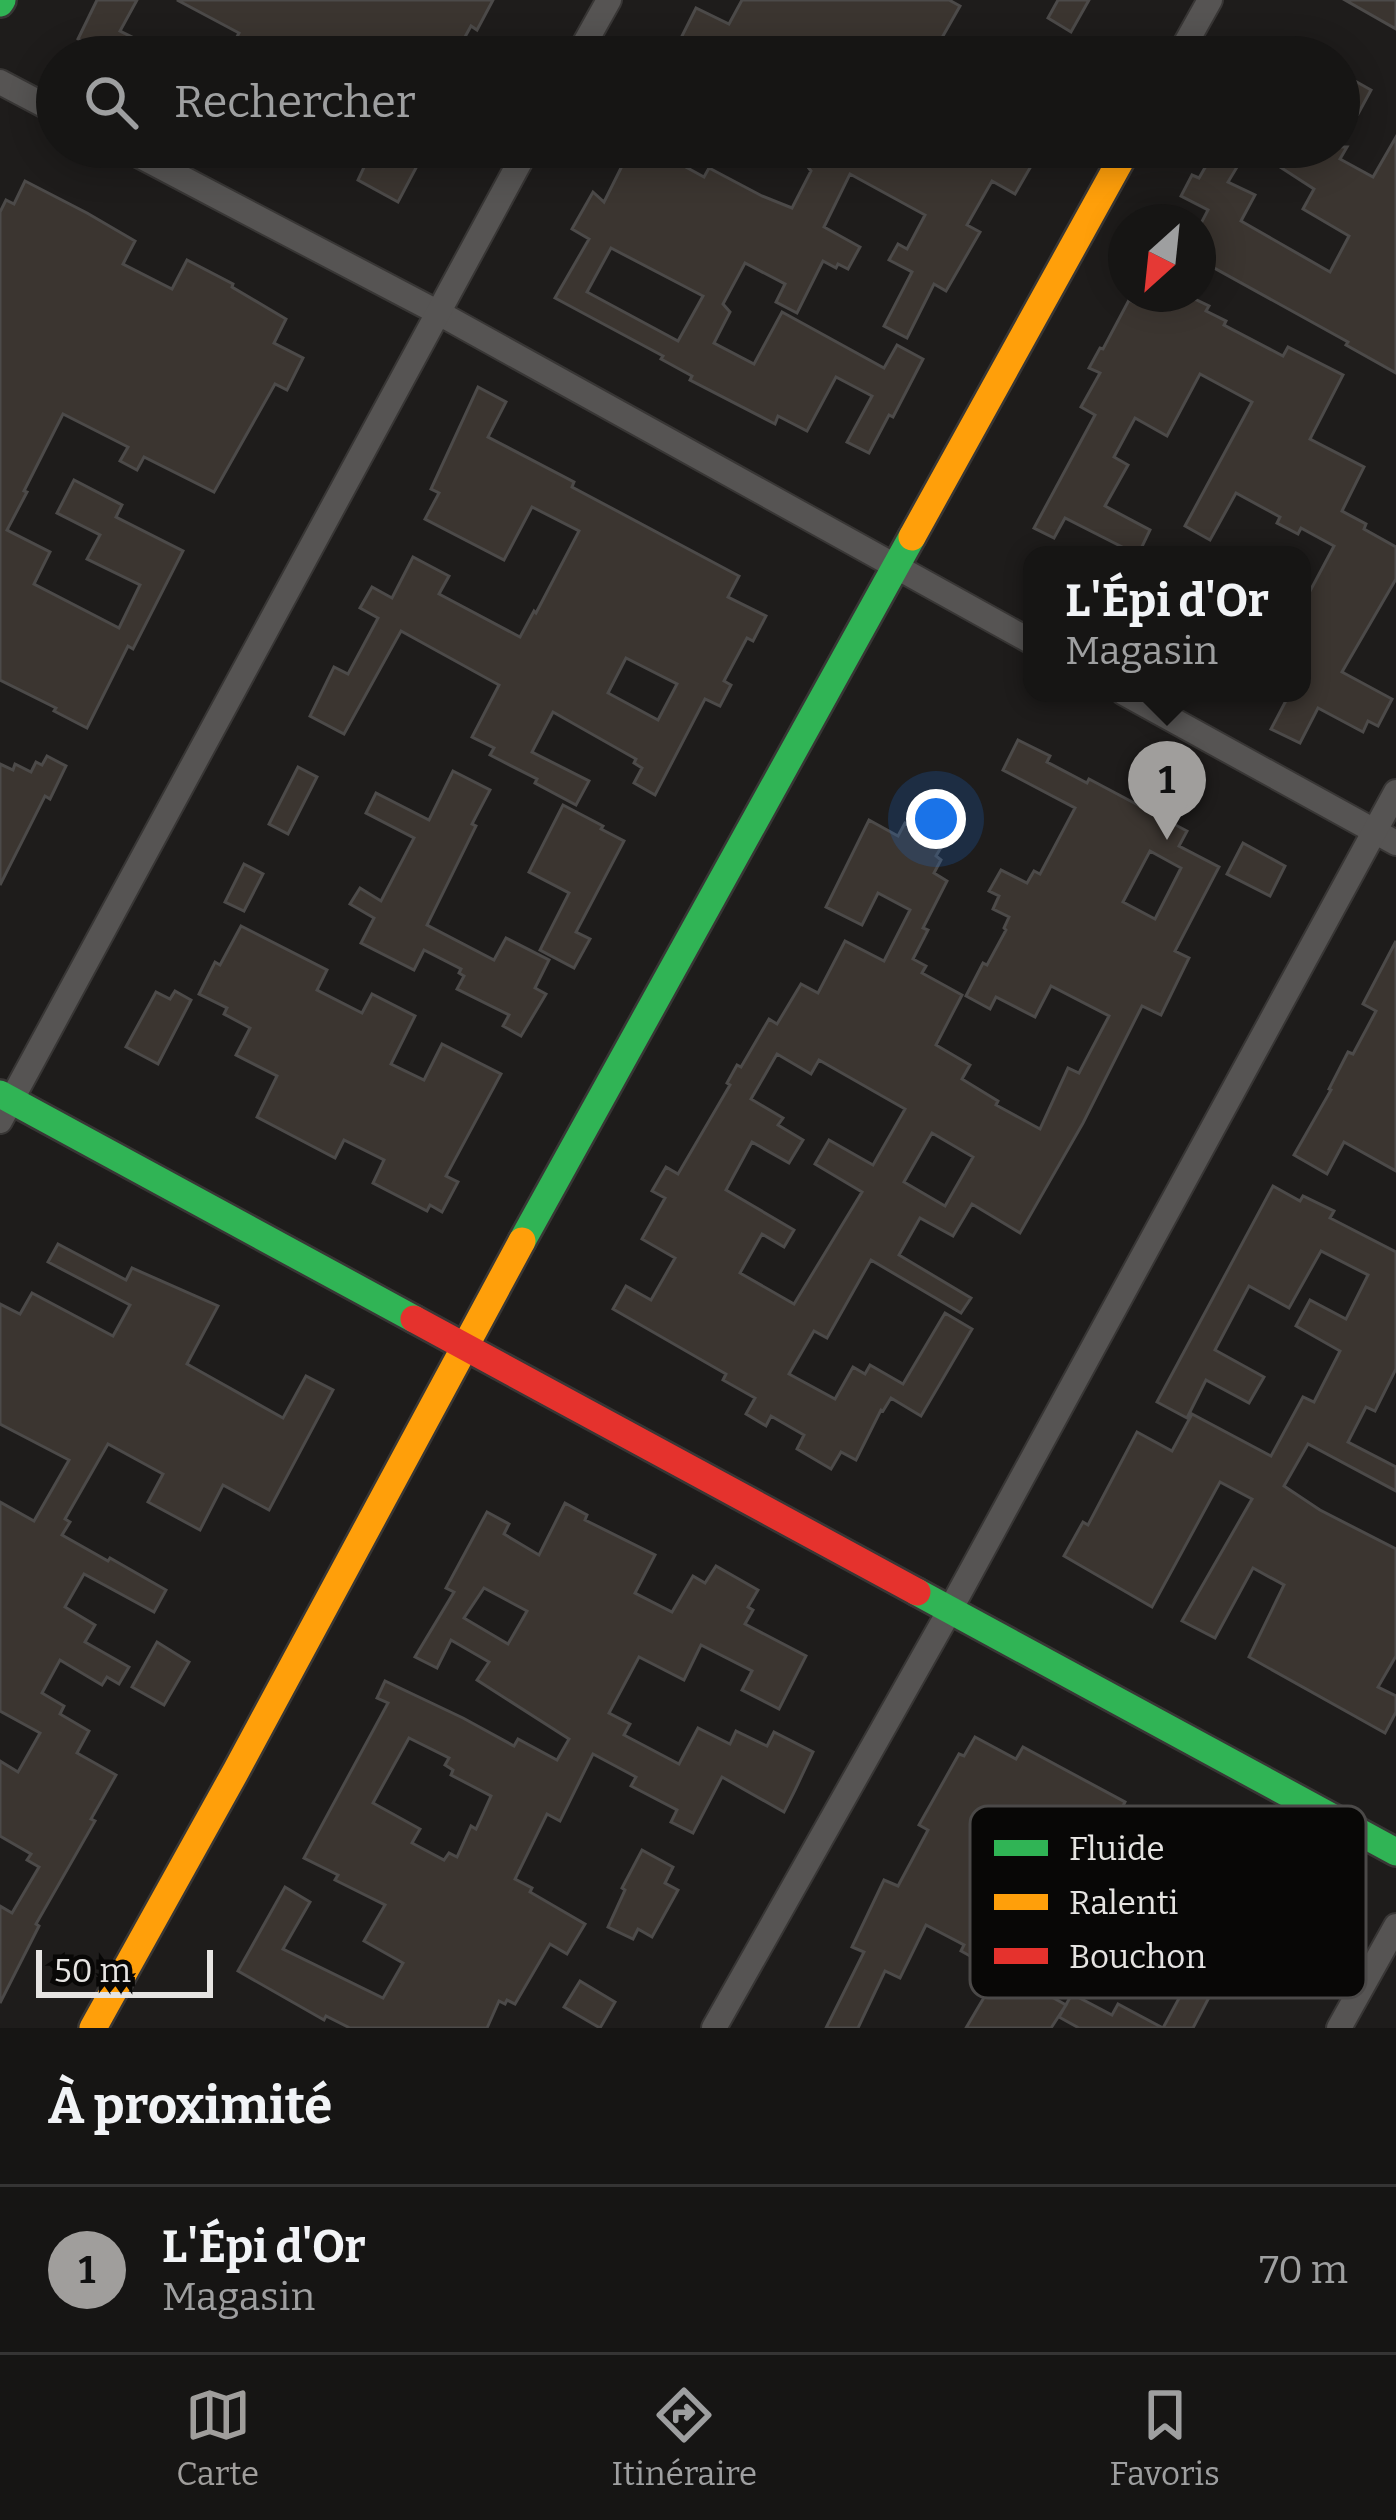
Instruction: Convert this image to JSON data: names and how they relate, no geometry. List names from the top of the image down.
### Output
{
  "legend": ["Fluide", "Ralenti", "Bouchon"],
  "scale_bar": "50 m",
  "north": "bottom left",
  "page": {
    "search": "Rechercher",
    "popup": ["L'Épi d'Or", "Magasin"],
    "pins": "1",
    "scale": "50 m",
    "heading": "À proximité",
    "list": [
      {
        "mark": "1",
        "name": "L'Épi d'Or",
        "note": "Magasin",
        "value": "70 m"
      }
    ],
    "nav": ["Carte", "Itinéraire", "Favoris"]
  }
}
